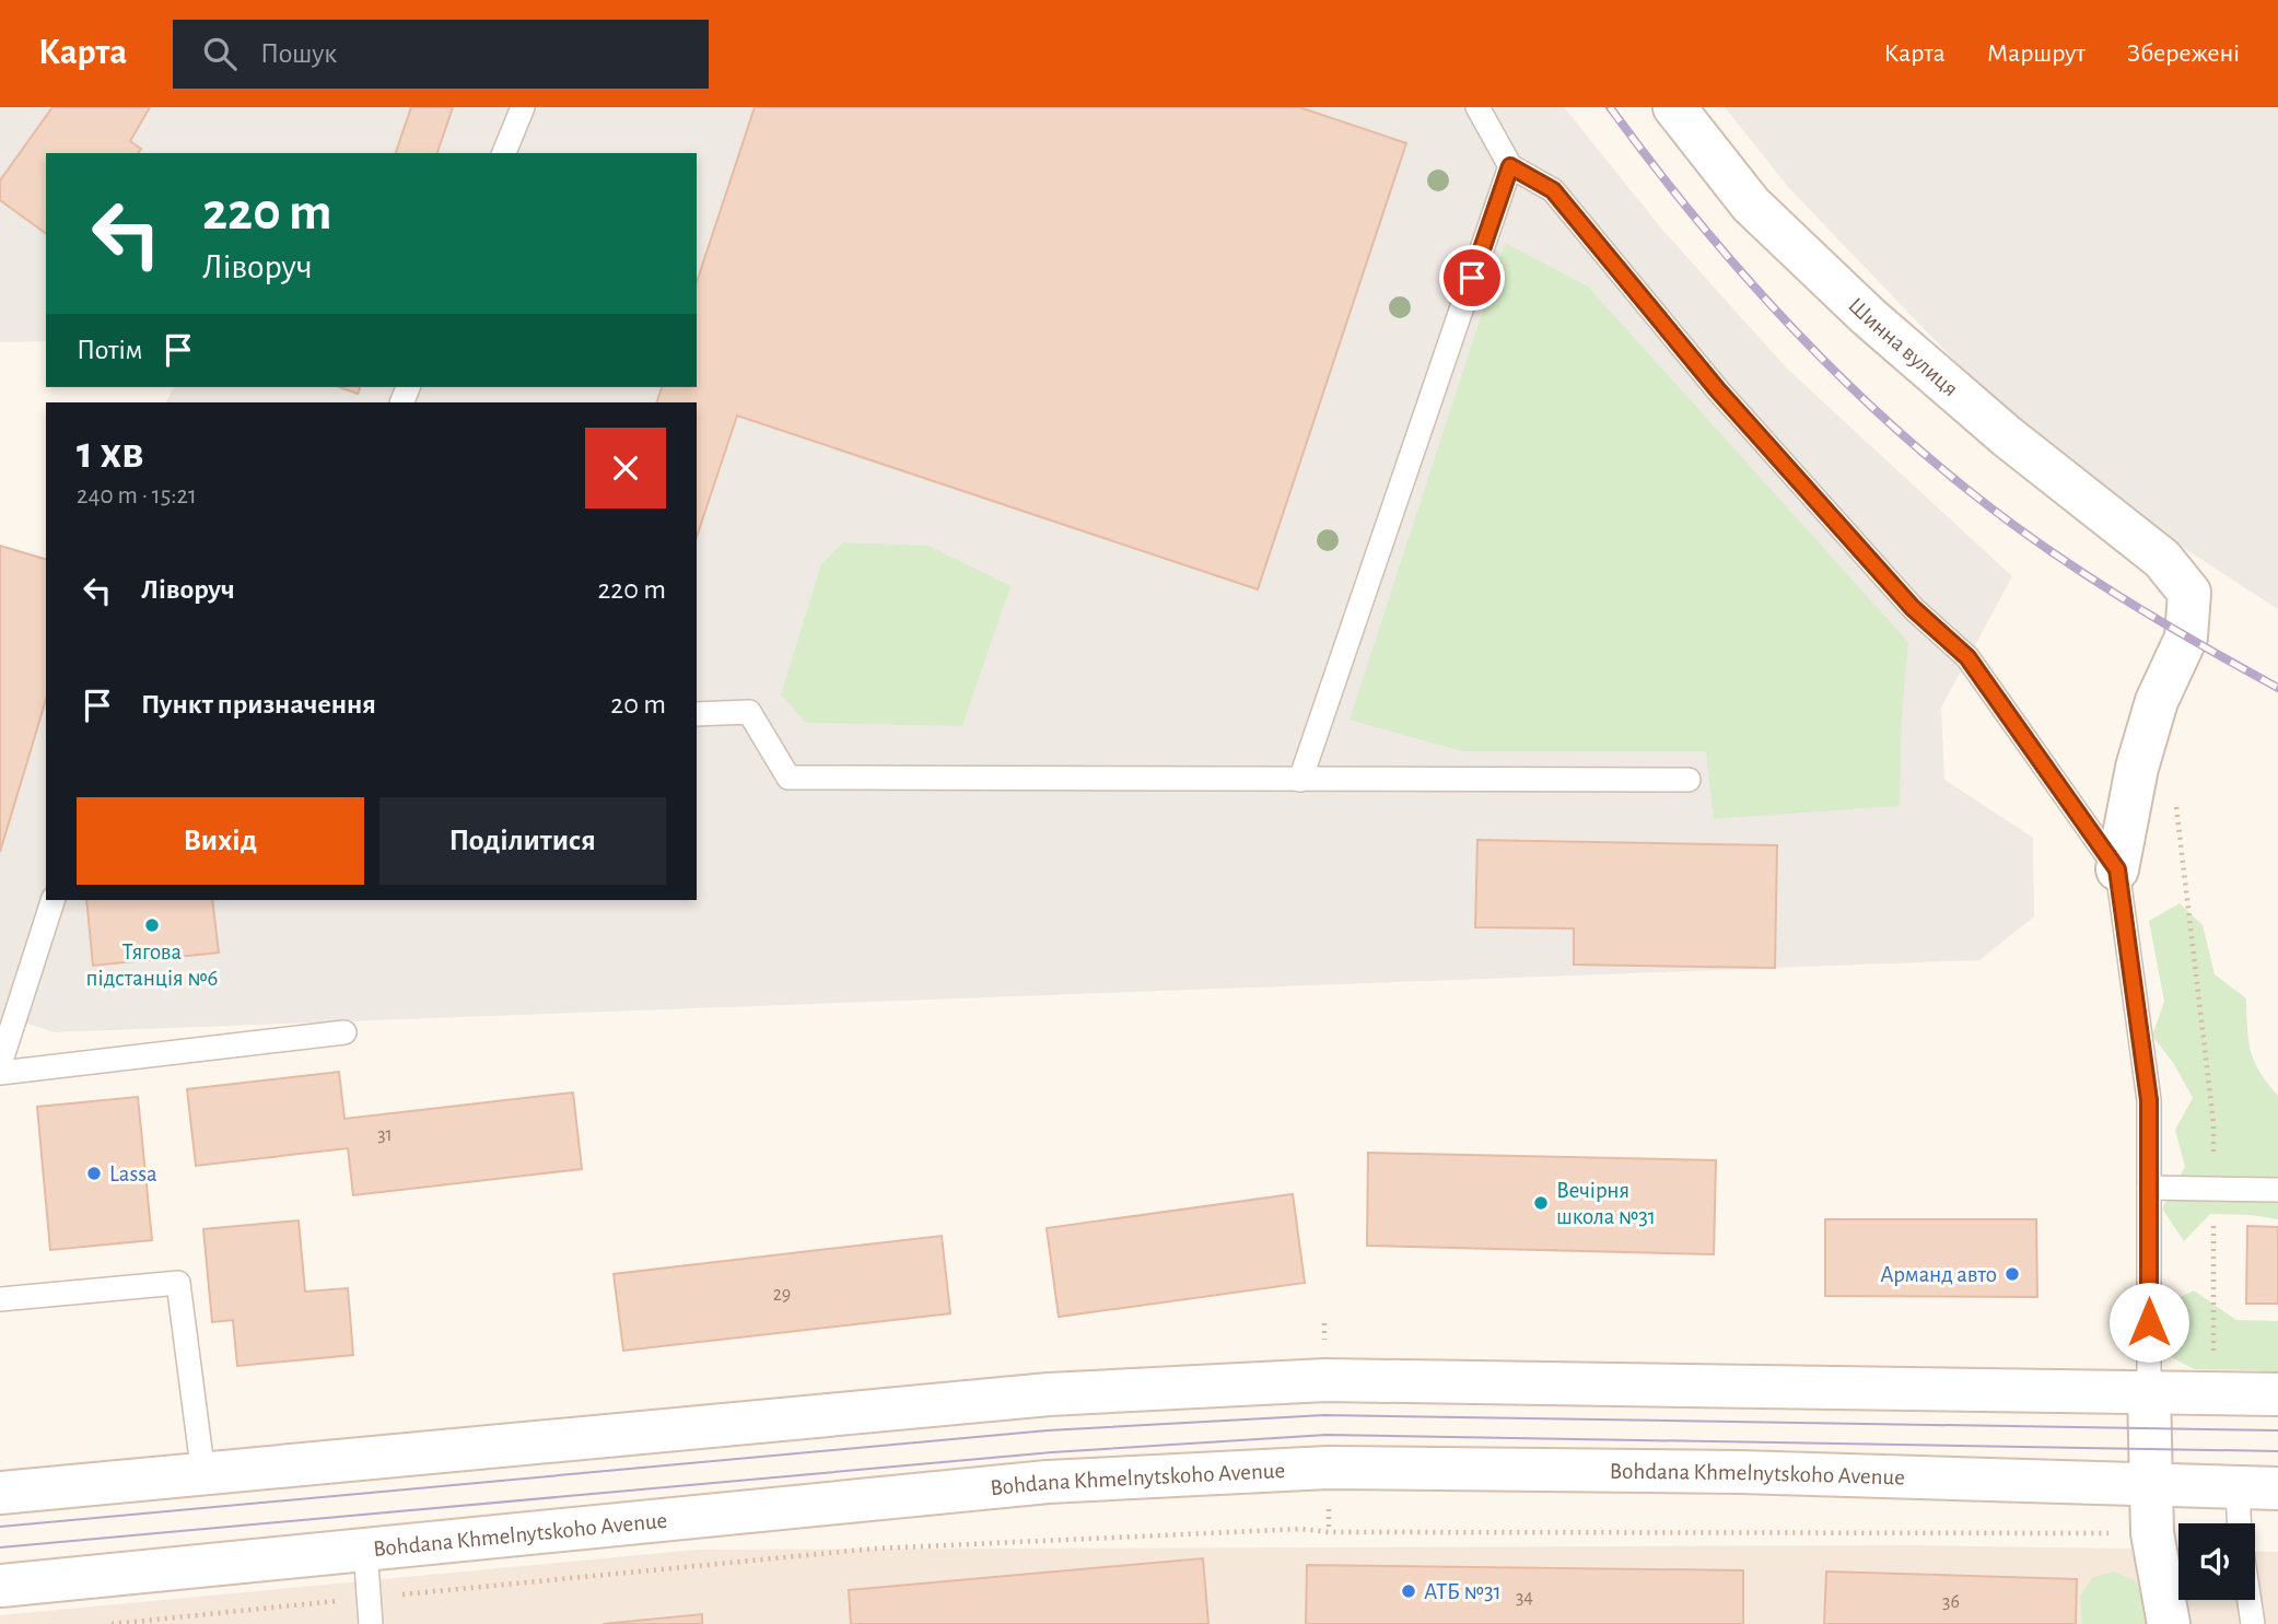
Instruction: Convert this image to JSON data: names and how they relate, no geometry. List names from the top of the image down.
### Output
{
  "streets": {
    "main road": ["Шинна вулиця", "Bohdana Khmelnytskoho Avenue"]
  },
  "places": [
    "Тягова пiдстанцiя №6",
    "Lassa",
    "Вечірня школа №31",
    "Арманд авто",
    "АТБ №31"
  ],
  "house_numbers": [
    "31",
    "29",
    "34",
    "36"
  ],
  "page": {
    "header": "Карта",
    "search": "Пошук",
    "nav": ["Карта", "Маршрут", "Збережені"],
    "turn": ["220 m", "Ліворуч"],
    "then": "Потім",
    "heading": ["1 хв", "240 m · 15:21"],
    "list": [
      {
        "name": "Ліворуч",
        "value": "220 m"
      },
      {
        "name": "Пункт призначення",
        "value": "20 m"
      }
    ],
    "buttons": ["Вихід", "Поділитися"]
  }
}
